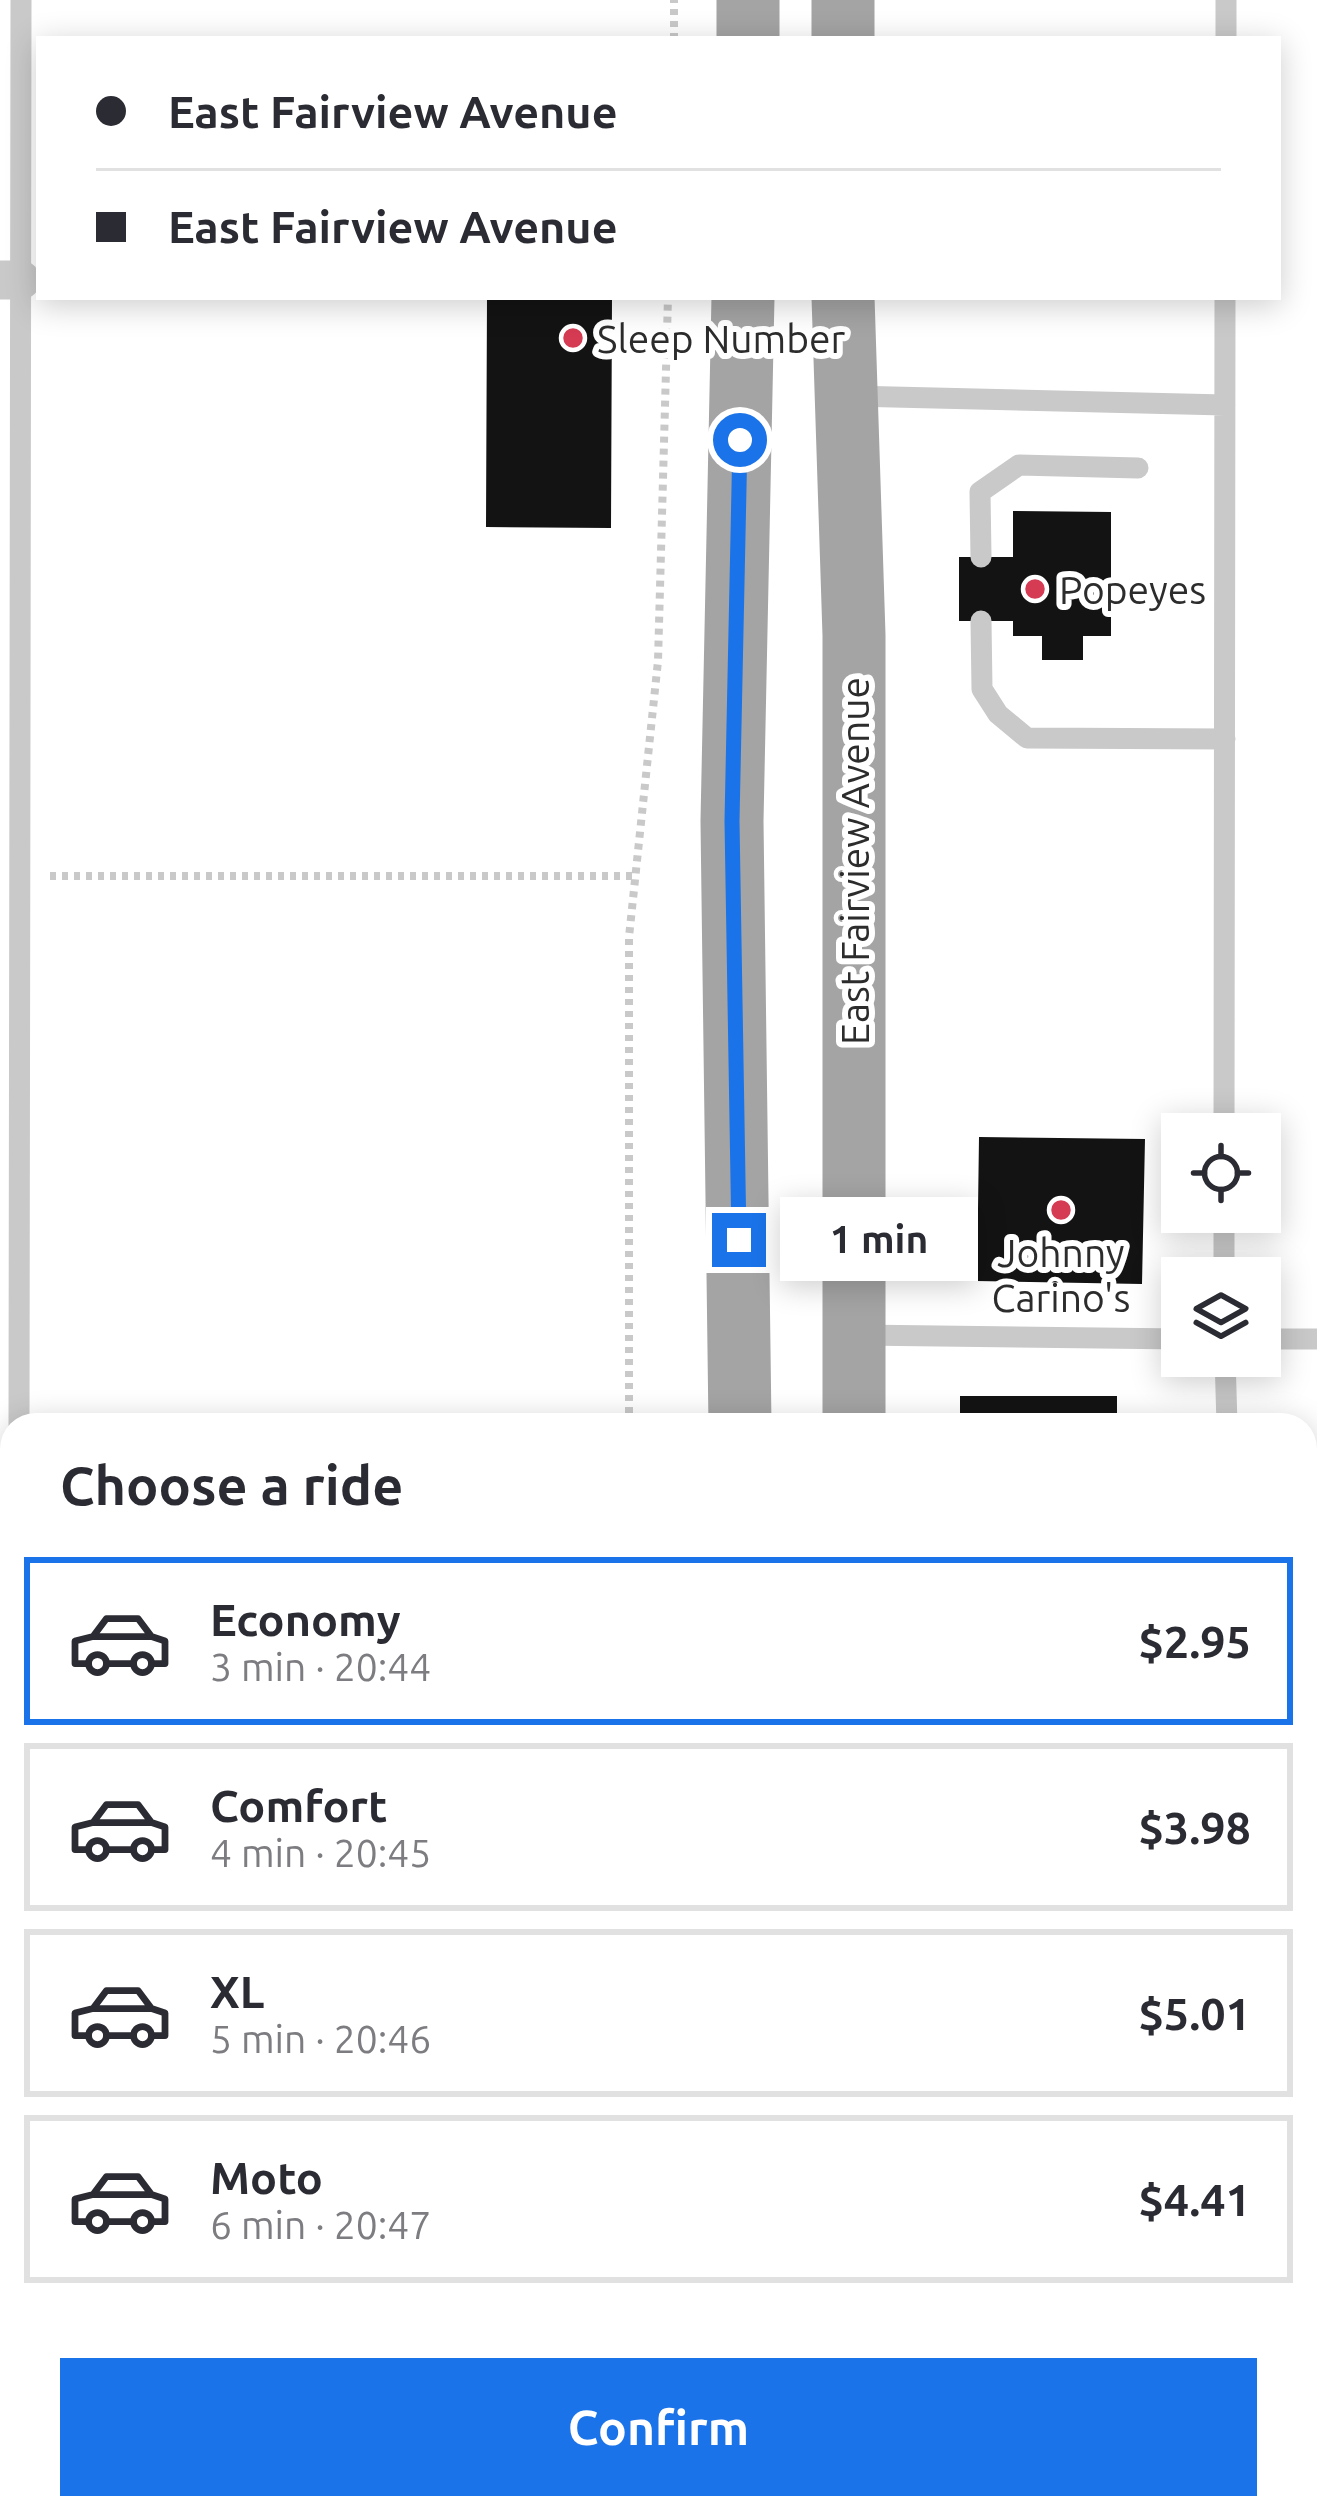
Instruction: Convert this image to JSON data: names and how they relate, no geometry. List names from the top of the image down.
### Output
{
  "streets": {
    "main road": ["East Fairview Avenue"]
  },
  "places": ["Sleep Number", "Popeyes", "Johnny Carino's"],
  "page": {
    "banner": ["East Fairview Avenue", "East Fairview Avenue"],
    "bubble": "1 min",
    "heading": "Choose a ride",
    "list": [
      {
        "name": "Economy",
        "note": "3 min · 20:44",
        "value": "$2.95"
      },
      {
        "name": "Comfort",
        "note": "4 min · 20:45",
        "value": "$3.98"
      },
      {
        "name": "XL",
        "note": "5 min · 20:46",
        "value": "$5.01"
      },
      {
        "name": "Moto",
        "note": "6 min · 20:47",
        "value": "$4.41"
      }
    ],
    "buttons": "Confirm"
  }
}
